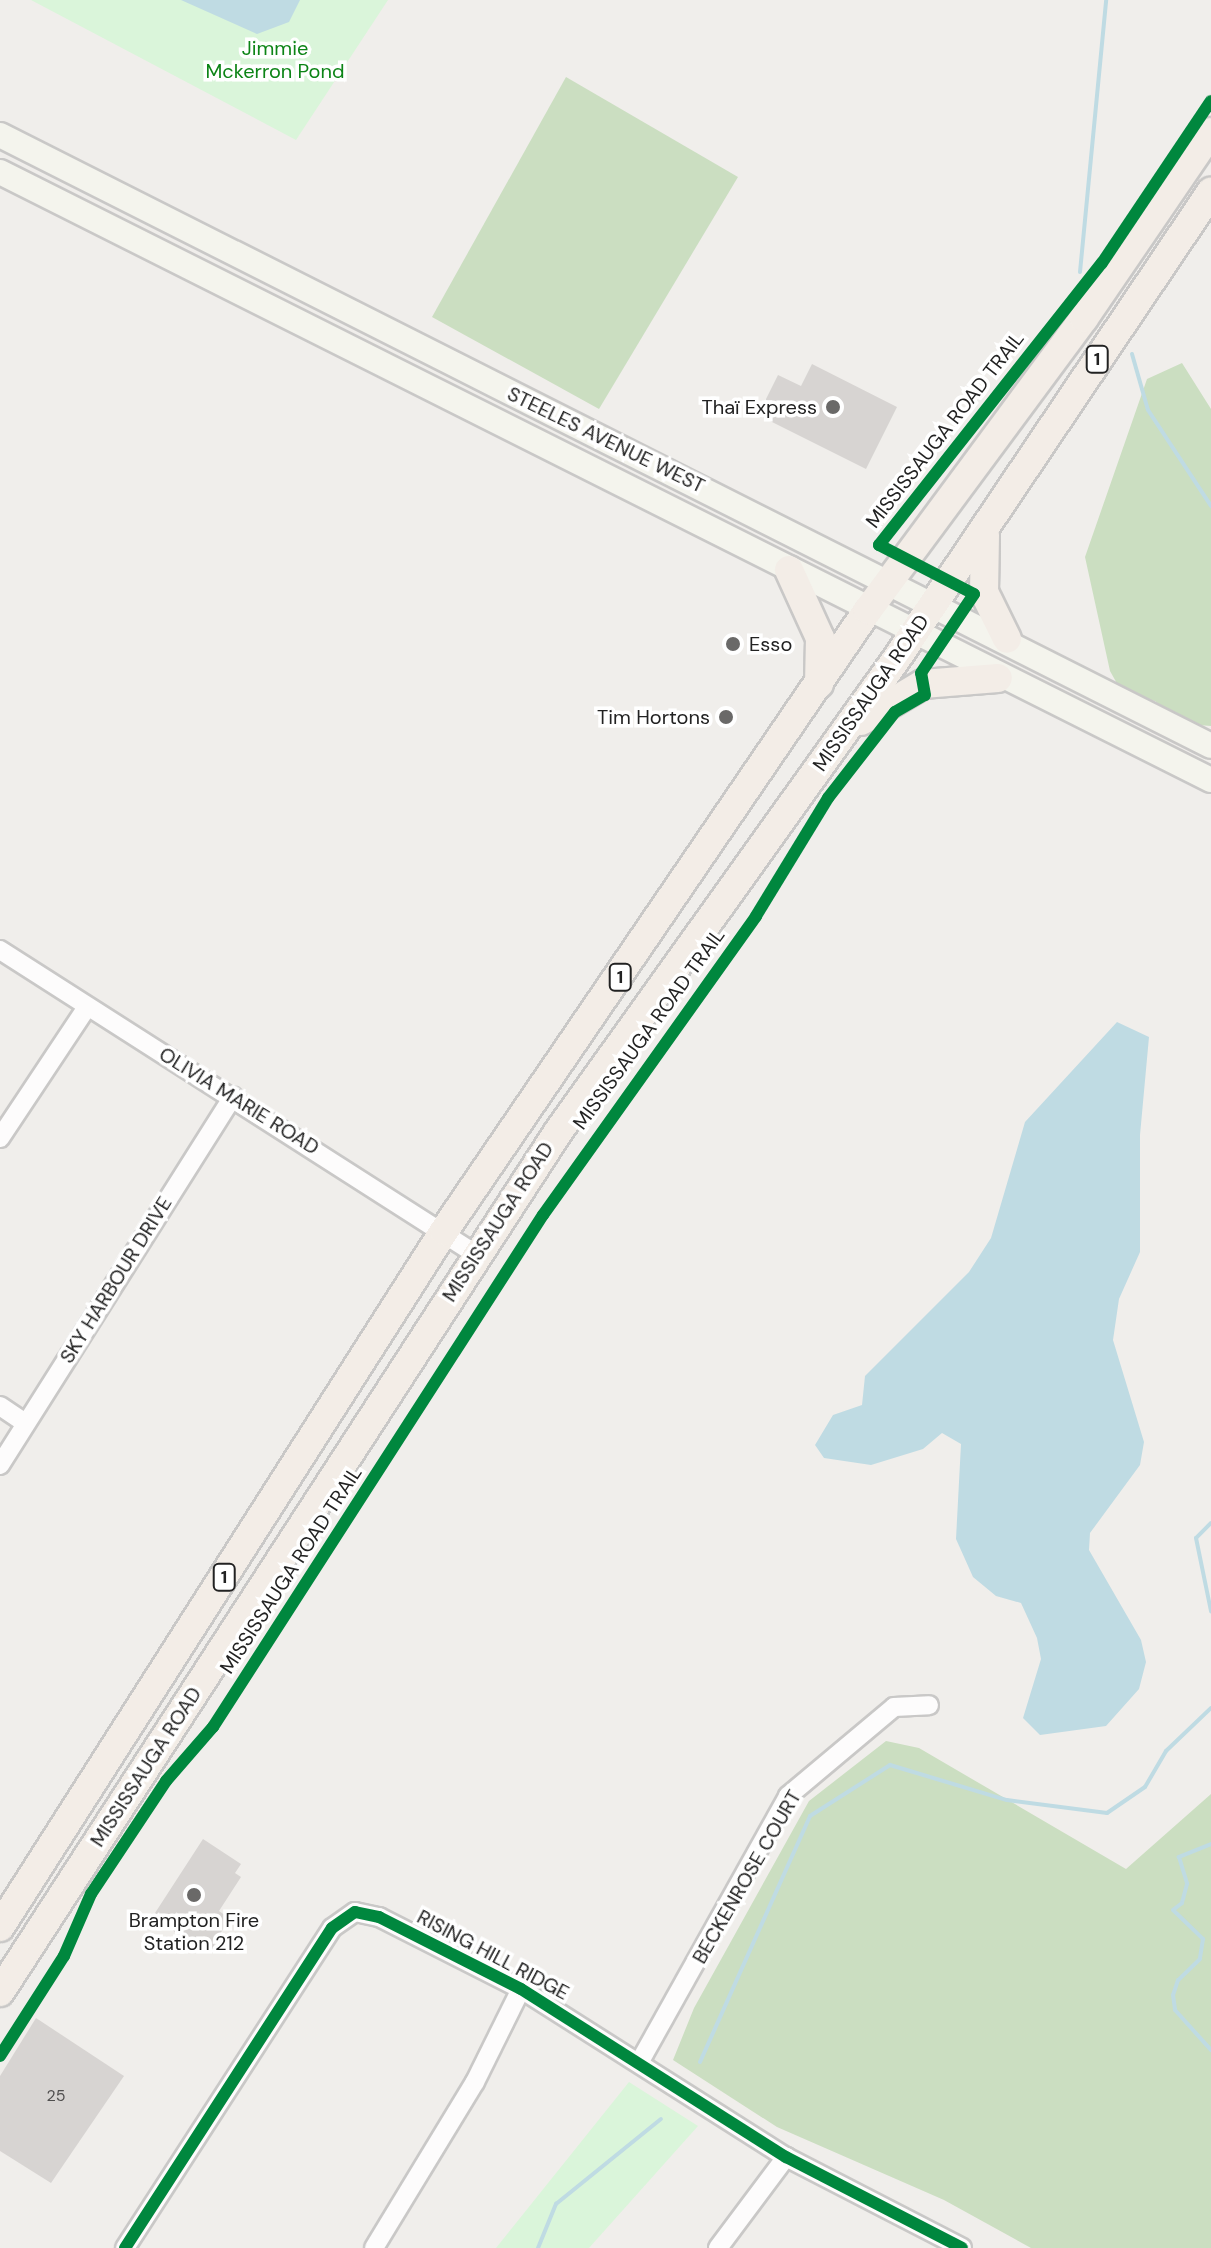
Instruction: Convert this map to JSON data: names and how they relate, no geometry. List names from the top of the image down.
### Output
{
  "streets": {
    "main road": ["1", "STEELES AVENUE WEST", "MISSISSAUGA ROAD"],
    "street": [
      "OLIVIA MARIE ROAD",
      "SKY HARBOUR DRIVE",
      "BECKENROSE COURT",
      "RISING HILL RIDGE"
    ],
    "cycle path": ["MISSISSAUGA ROAD TRAIL"]
  },
  "crossings": [
    ["STEELES AVENUE WEST", "MISSISSAUGA ROAD"],
    ["MISSISSAUGA ROAD", "OLIVIA MARIE ROAD"],
    ["OLIVIA MARIE ROAD", "SKY HARBOUR DRIVE"],
    ["BECKENROSE COURT", "RISING HILL RIDGE"]
  ],
  "parks": ["Jimmie Mckerron Pond"],
  "places": [
    "Thaï Express",
    "Esso",
    "Tim Hortons",
    "Brampton Fire Station 212"
  ],
  "house_numbers": ["25"]
}
